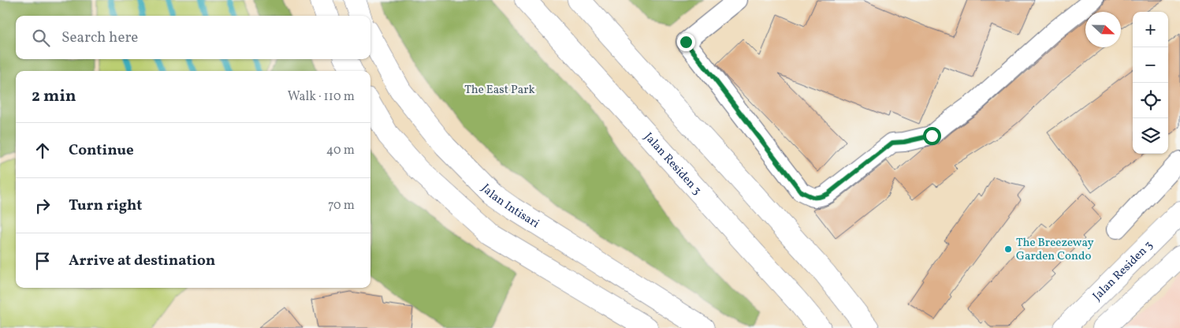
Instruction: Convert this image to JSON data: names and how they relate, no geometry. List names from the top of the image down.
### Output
{
  "streets": {
    "street": ["Jalan Residen 3", "Jalan Intisari"]
  },
  "parks": ["The East Park"],
  "places": ["The Breezeway Garden Condo"],
  "north": "right",
  "page": {
    "map_buttons": ["+", "−"],
    "search": "Search here",
    "heading": ["2 min", "Walk · 110 m"],
    "list": [
      ["Continue", "40 m"],
      ["Turn right", "70 m"],
      "Arrive at destination"
    ]
  }
}
